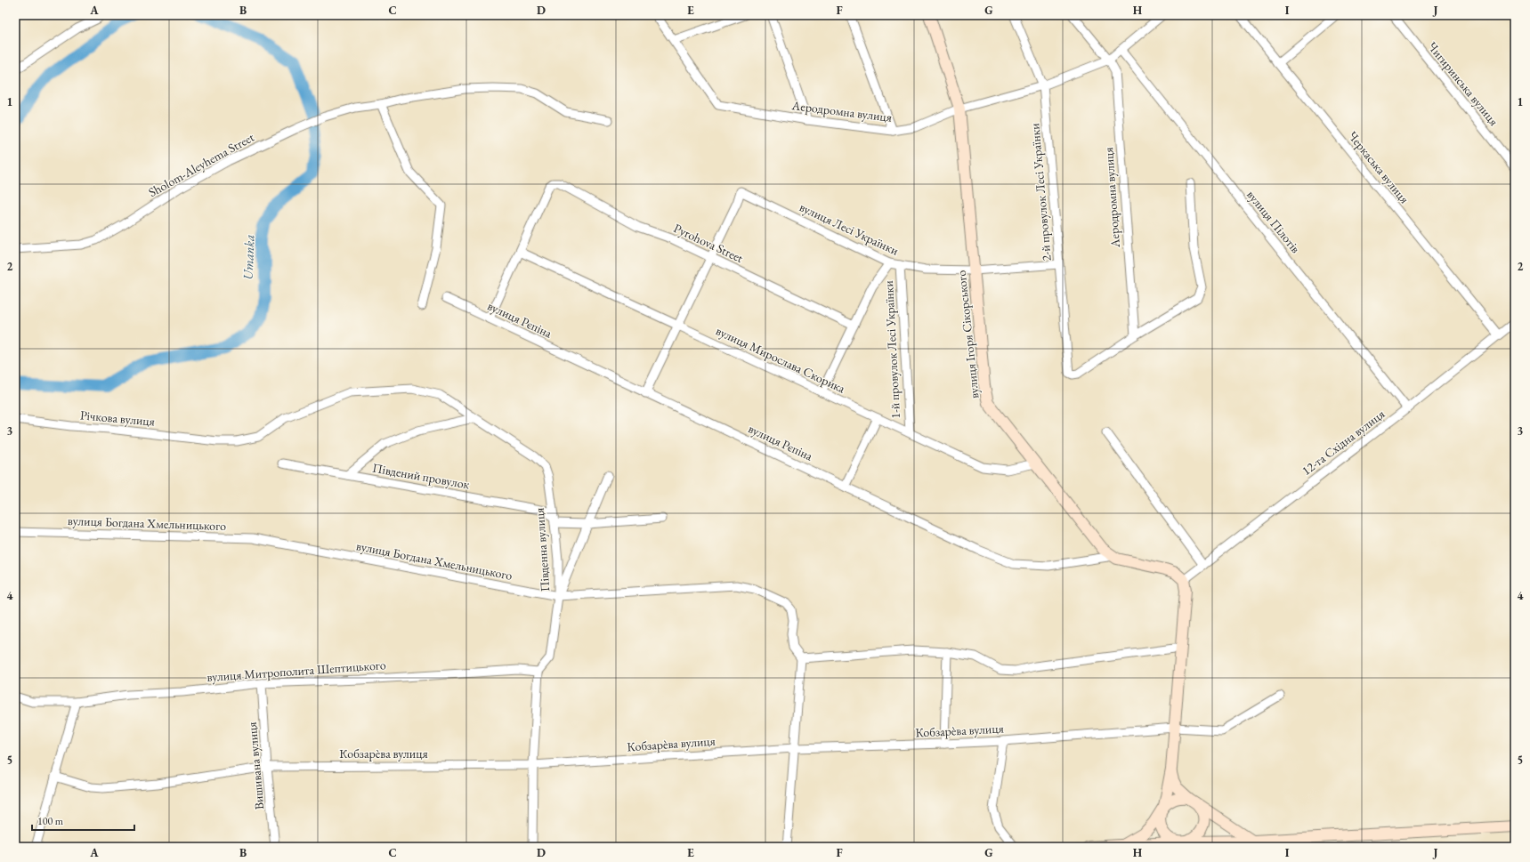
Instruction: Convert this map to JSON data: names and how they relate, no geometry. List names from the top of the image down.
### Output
{
  "streets": {
    "main road": ["вулиця Ігоря Сікорського"],
    "street": [
      "Чигиринська вулиця",
      "Аеродромна вулиця",
      "Sholom-Aleyhema Street",
      "Черкаська вулиця",
      "2-й провулок Лесі Українки",
      "вулиця Пілотів",
      "вулиця Лесі Українки",
      "Pyrohova Street",
      "вулиця Рєпіна",
      "1-й провулок Лесі Українки",
      "вулиця Мирослава Скорика",
      "Річкова вулиця",
      "12-та Східна вулиця",
      "Південий провулок",
      "вулиця Богдана Хмельницького",
      "Південна вулиця",
      "вулиця Митрополита Шептицького",
      "Кобзарèва вулиця",
      "Вишивана вулиця"
    ]
  },
  "crossings": [
    ["Аеродромна вулиця", "2-й провулок Лесі Українки"],
    ["Аеродромна вулиця", "вулиця Пілотів"],
    ["Аеродромна вулиця", "вулиця Ігоря Сікорського"],
    ["Черкаська вулиця", "12-та Східна вулиця"],
    ["2-й провулок Лесі Українки", "вулиця Лесі Українки"],
    ["вулиця Пілотів", "12-та Східна вулиця"],
    ["вулиця Лесі Українки", "Pyrohova Street"],
    ["вулиця Лесі Українки", "вулиця Ігоря Сікорського"],
    ["вулиця Лесі Українки", "1-й провулок Лесі Українки"],
    ["Pyrohova Street", "вулиця Мирослава Скорика"],
    ["вулиця Рєпіна", "вулиця Ігоря Сікорського"],
    ["вулиця Ігоря Сікорського", "вулиця Мирослава Скорика"],
    ["вулиця Ігоря Сікорського", "12-та Східна вулиця"],
    ["1-й провулок Лесі Українки", "вулиця Мирослава Скорика"],
    ["Річкова вулиця", "Південна вулиця"],
    ["Південий провулок", "Південна вулиця"],
    ["вулиця Богдана Хмельницького", "Південна вулиця"],
    ["Південна вулиця", "вулиця Митрополита Шептицького"],
    ["вулиця Митрополита Шептицького", "Вишивана вулиця"],
    ["Кобзарèва вулиця", "Вишивана вулиця"]
  ],
  "water": ["Umanka"],
  "scale_bar": "100 m",
  "grid": {
    "columns": [
      "A",
      "B",
      "C",
      "D",
      "E",
      "F",
      "G",
      "H",
      "I",
      "J"
    ],
    "rows": [
      "1",
      "2",
      "3",
      "4",
      "5"
    ]
  }
}
